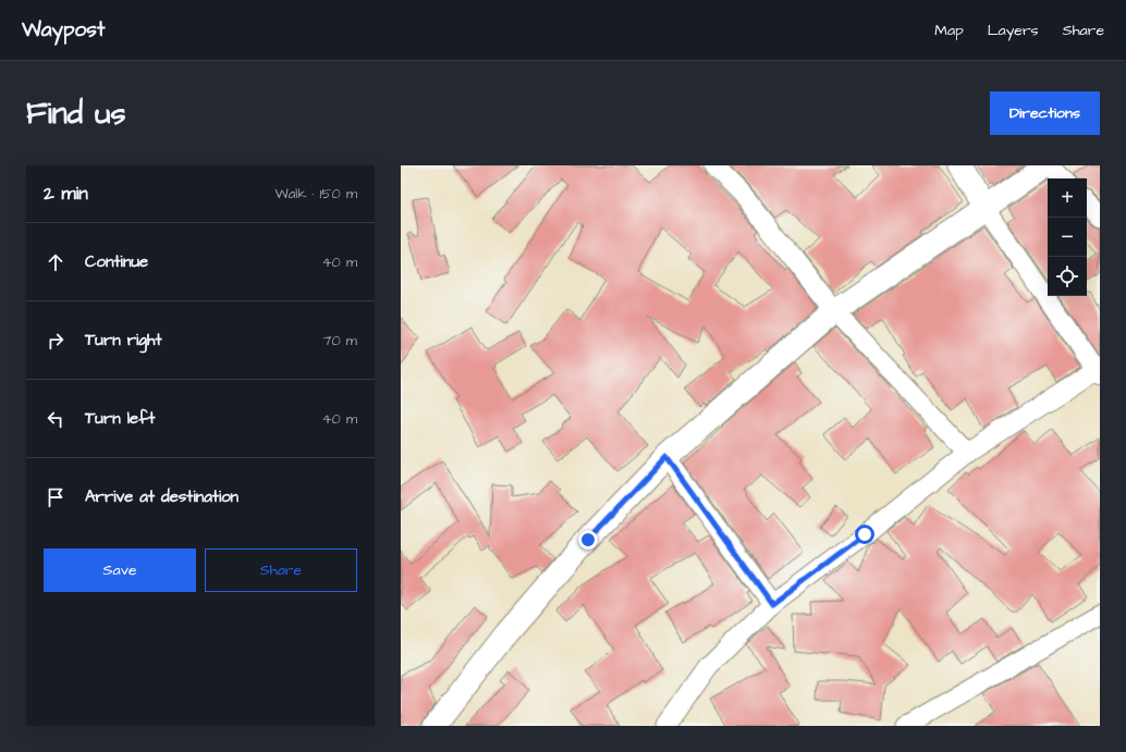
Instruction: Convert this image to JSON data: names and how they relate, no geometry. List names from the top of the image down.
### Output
{
  "page": {
    "header": "Waypost",
    "nav": ["Map", "Layers", "Share"],
    "buttons": [
      "Directions",
      ["Save", "Share"]
    ],
    "title": "Find us",
    "heading": ["2 min", "Walk · 150 m"],
    "map_buttons": ["+", "−"],
    "list": [
      ["Continue", "40 m"],
      ["Turn right", "70 m"],
      ["Turn left", "40 m"],
      "Arrive at destination"
    ]
  }
}
